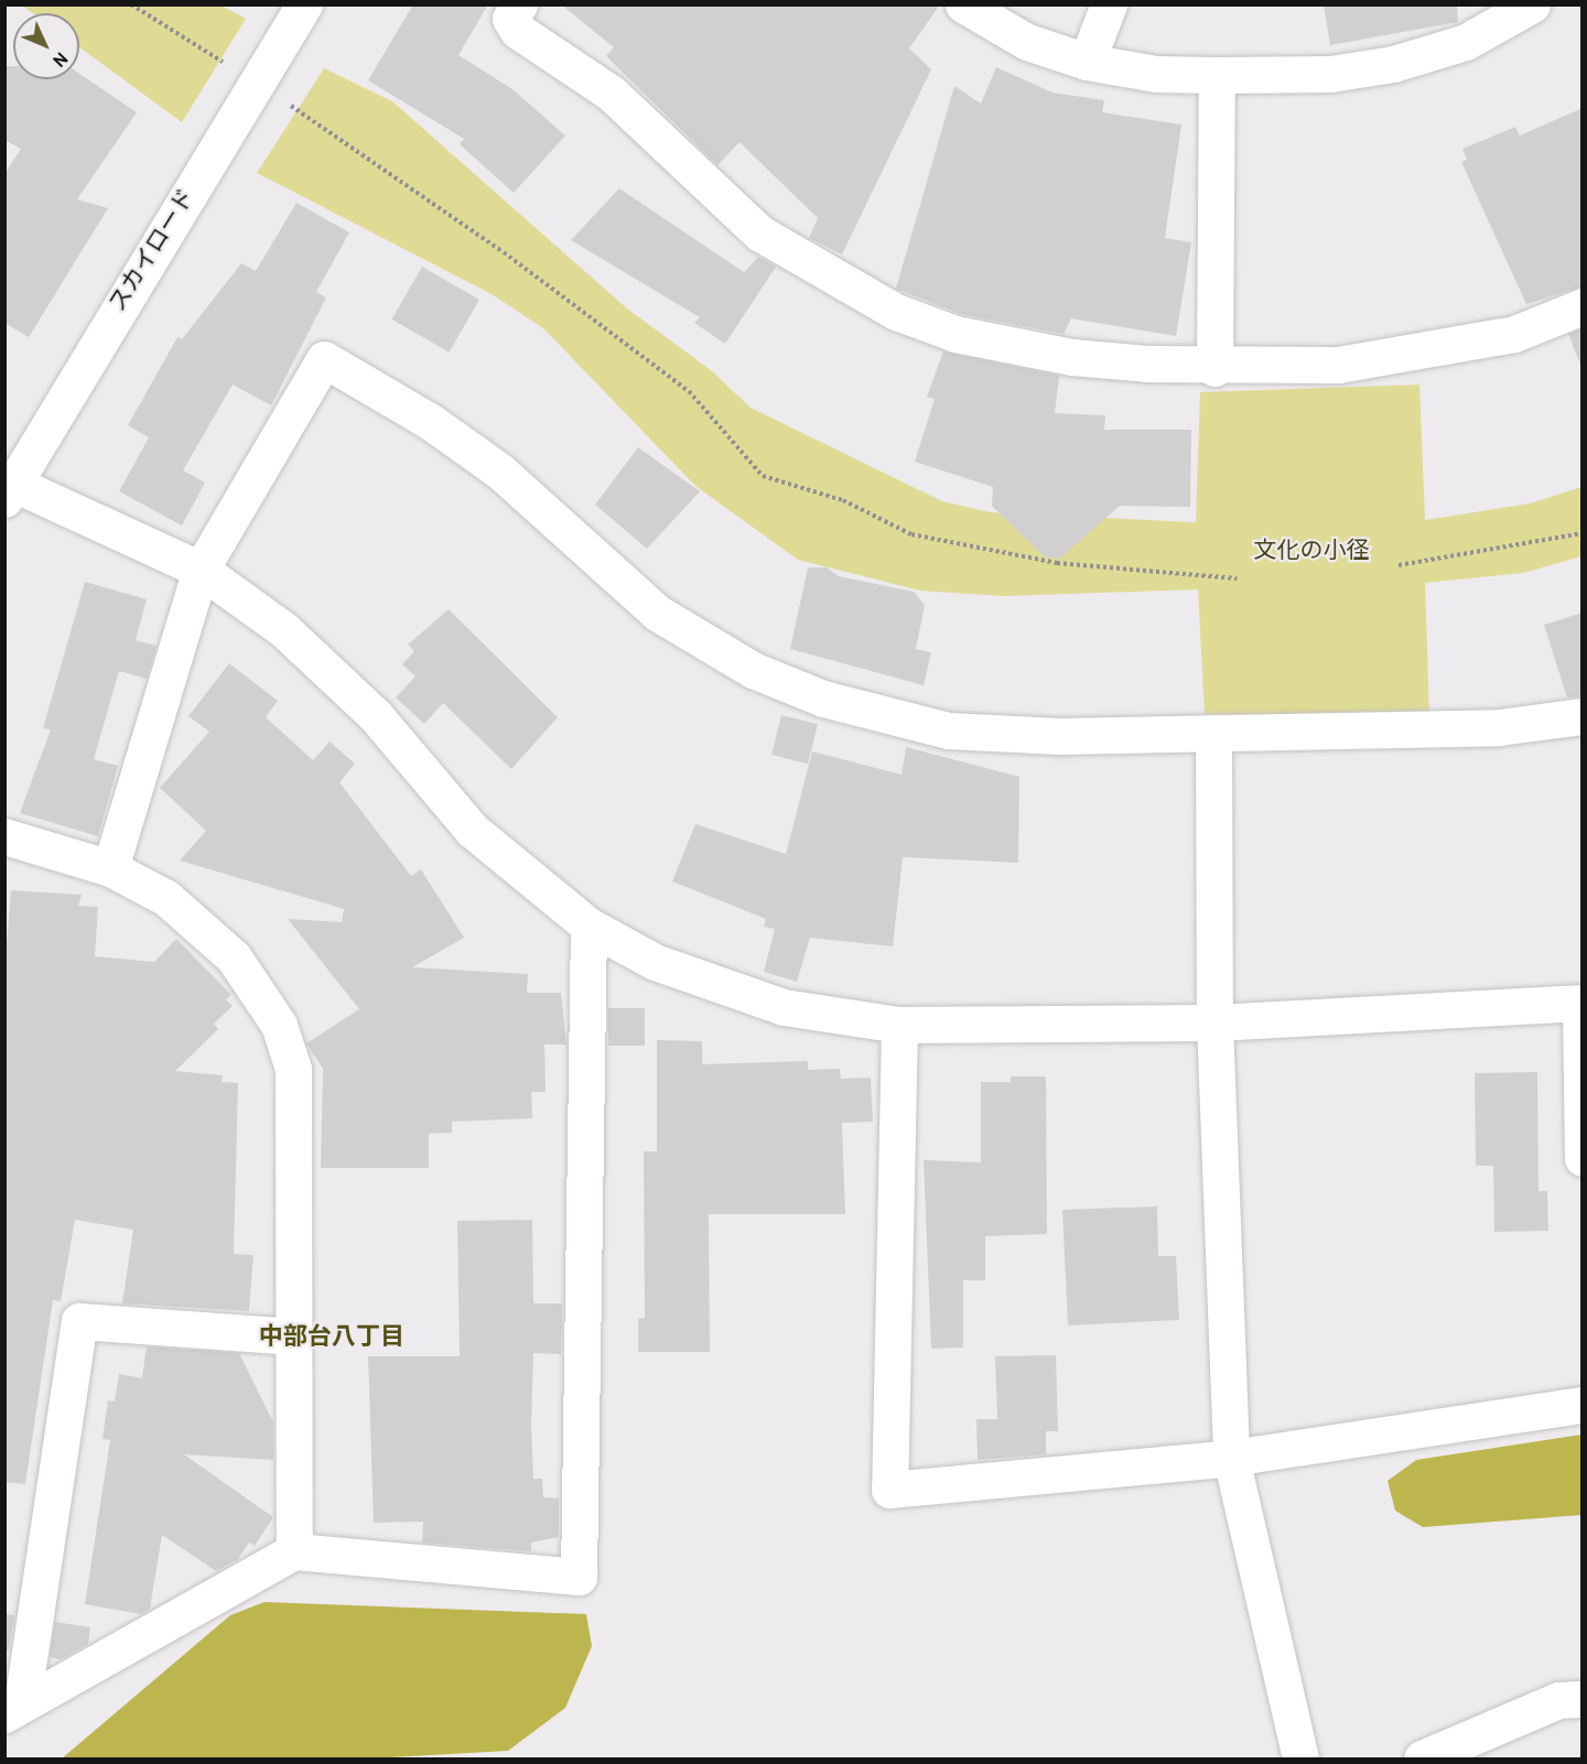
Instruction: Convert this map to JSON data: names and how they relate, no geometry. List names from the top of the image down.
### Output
{
  "streets": {
    "street": ["スカイロード"]
  },
  "districts": ["中部台八丁目"],
  "parks": ["文化の小径"],
  "north": "bottom right"
}
